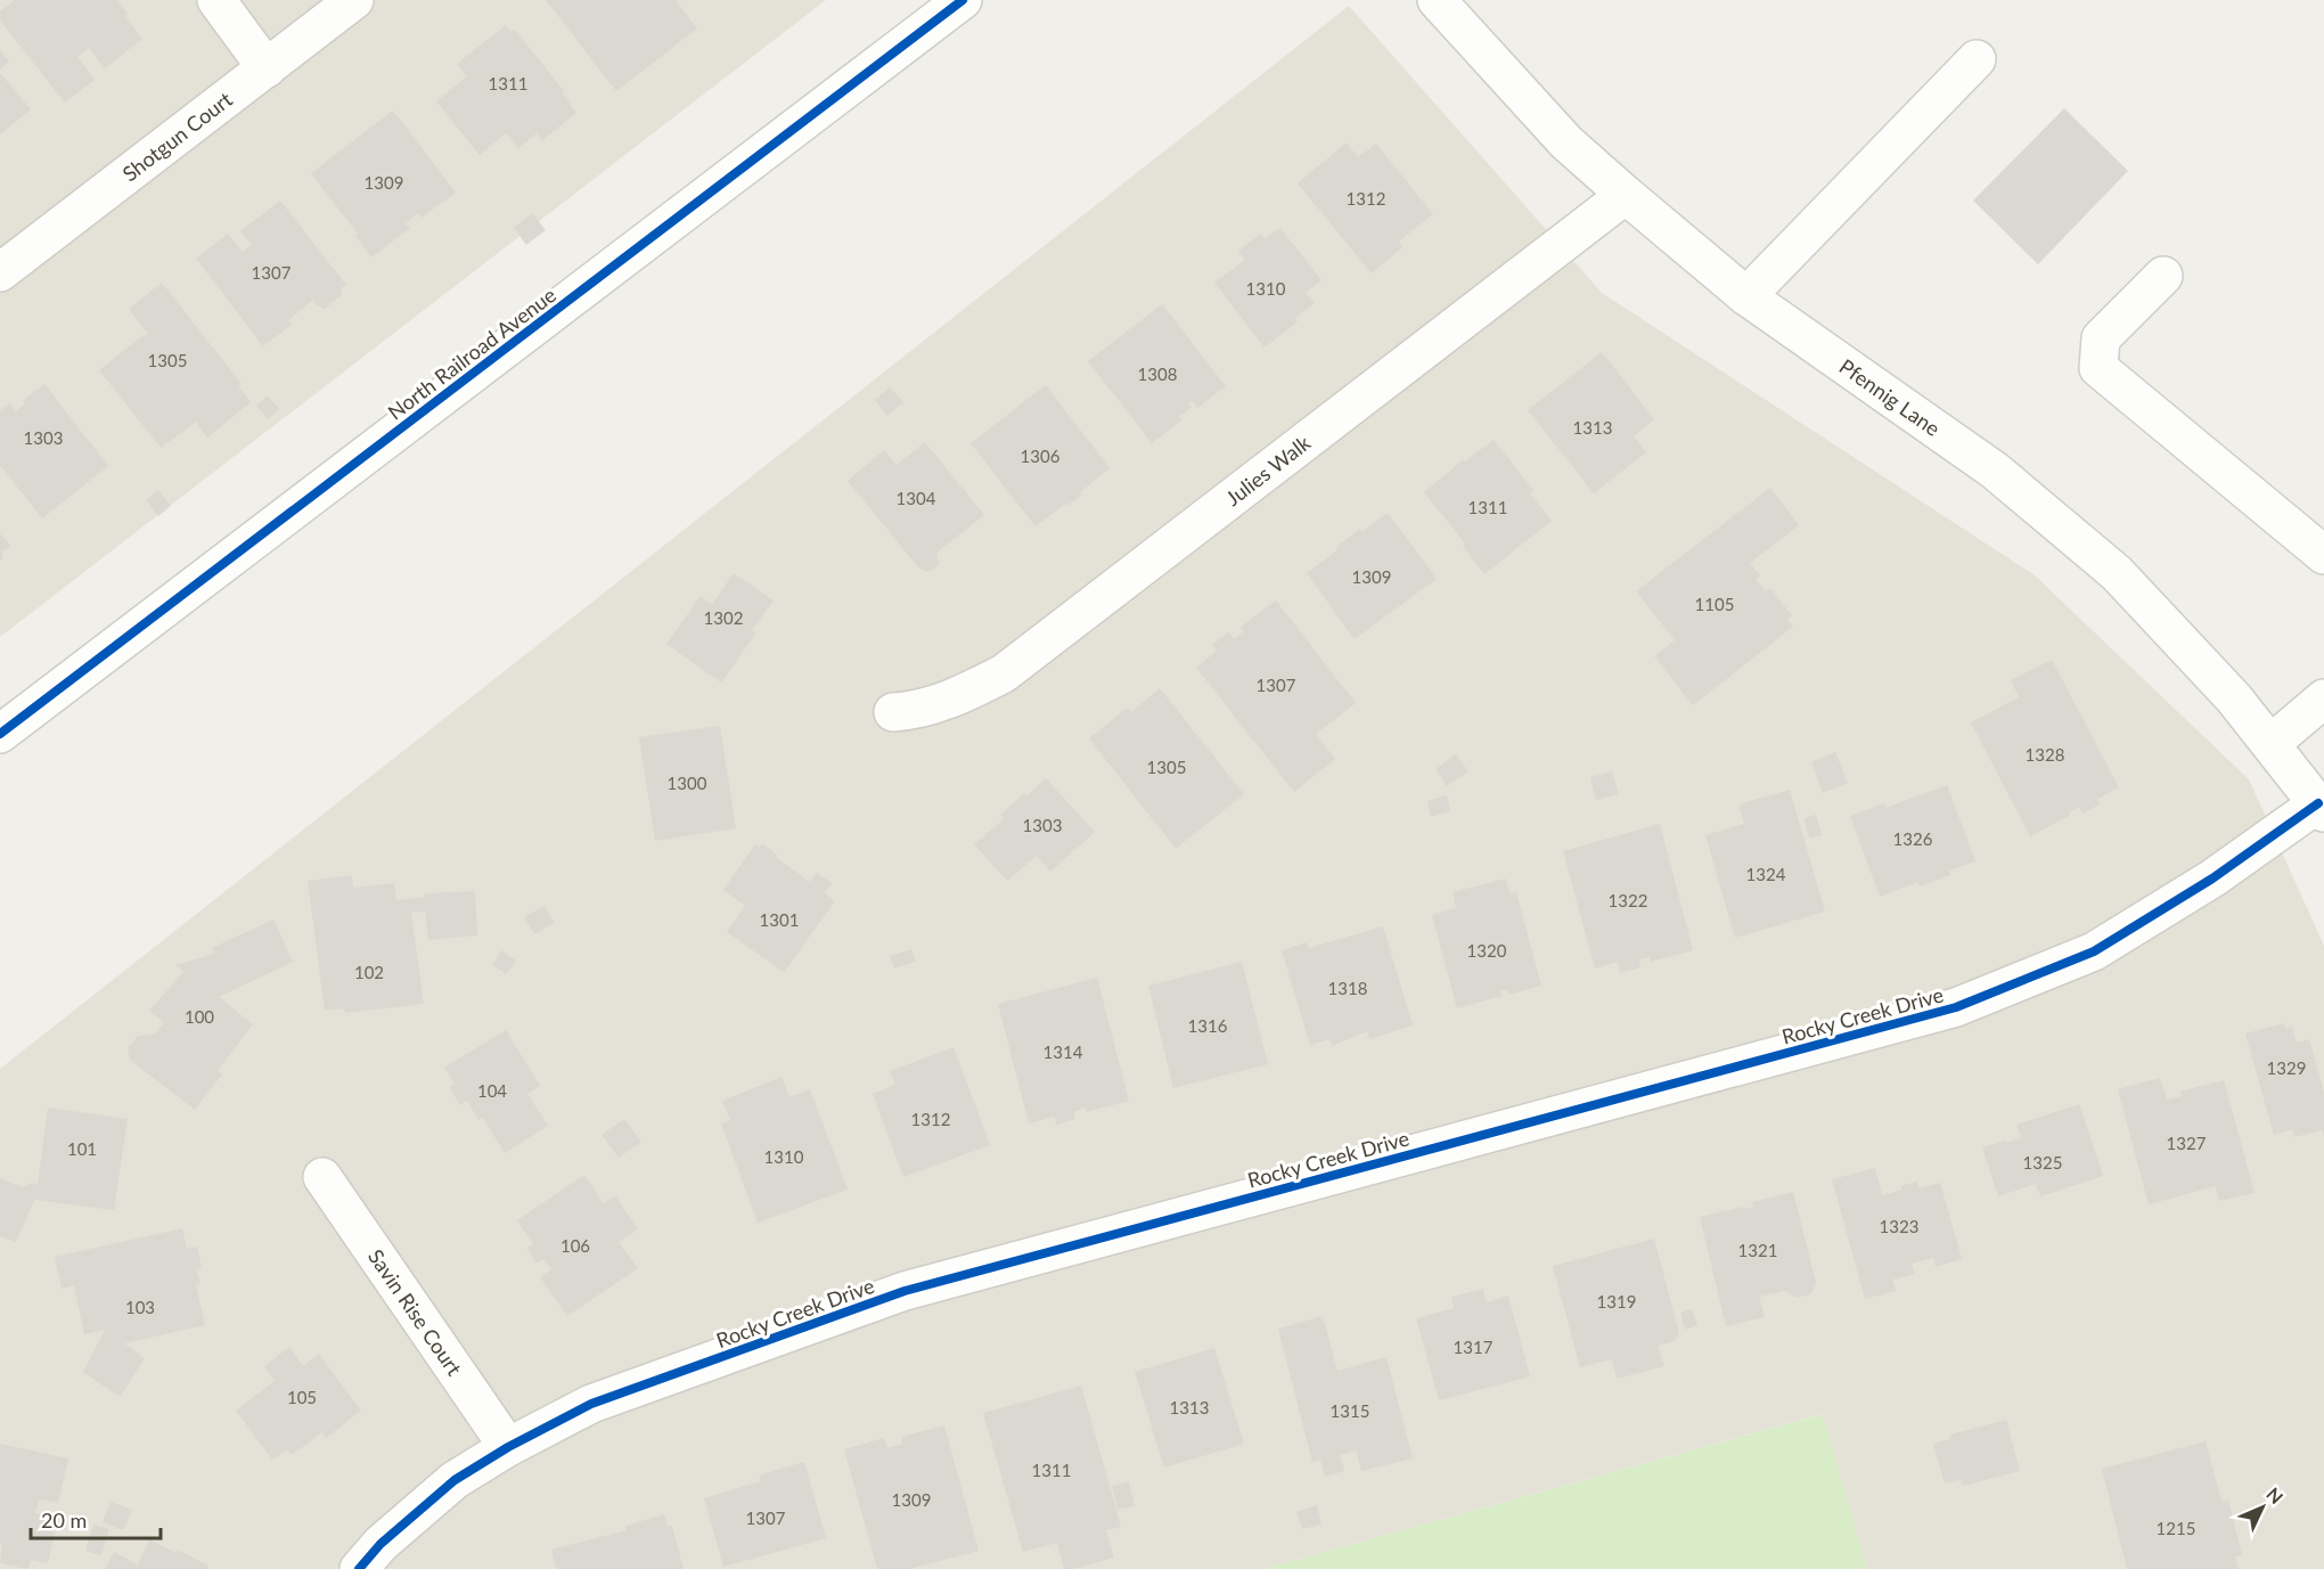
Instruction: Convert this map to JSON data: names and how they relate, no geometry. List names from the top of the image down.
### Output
{
  "streets": {
    "street": [
      "Shotgun Court",
      "North Railroad Avenue",
      "Pfennig Lane",
      "Julies Walk",
      "Rocky Creek Drive",
      "Savin Rise Court"
    ]
  },
  "crossings": [
    ["Pfennig Lane", "Julies Walk"],
    ["Pfennig Lane", "Rocky Creek Drive"],
    ["Rocky Creek Drive", "Savin Rise Court"]
  ],
  "house_numbers": [
    "1311",
    "1309",
    "1312",
    "1307",
    "1310",
    "1305",
    "1308",
    "1313",
    "1303",
    "1306",
    "1304",
    "1311",
    "1309",
    "1105",
    "1302",
    "1307",
    "1328",
    "1305",
    "1300",
    "1303",
    "1326",
    "1324",
    "1322",
    "1301",
    "1320",
    "102",
    "1318",
    "100",
    "1316",
    "1314",
    "1329",
    "104",
    "1312",
    "1327",
    "101",
    "1310",
    "1325",
    "1323",
    "106",
    "1321",
    "1319",
    "103",
    "1317",
    "105",
    "1313",
    "1315",
    "1311",
    "1309",
    "1307",
    "1215"
  ],
  "scale_bar": "20 m",
  "north": "top right"
}
